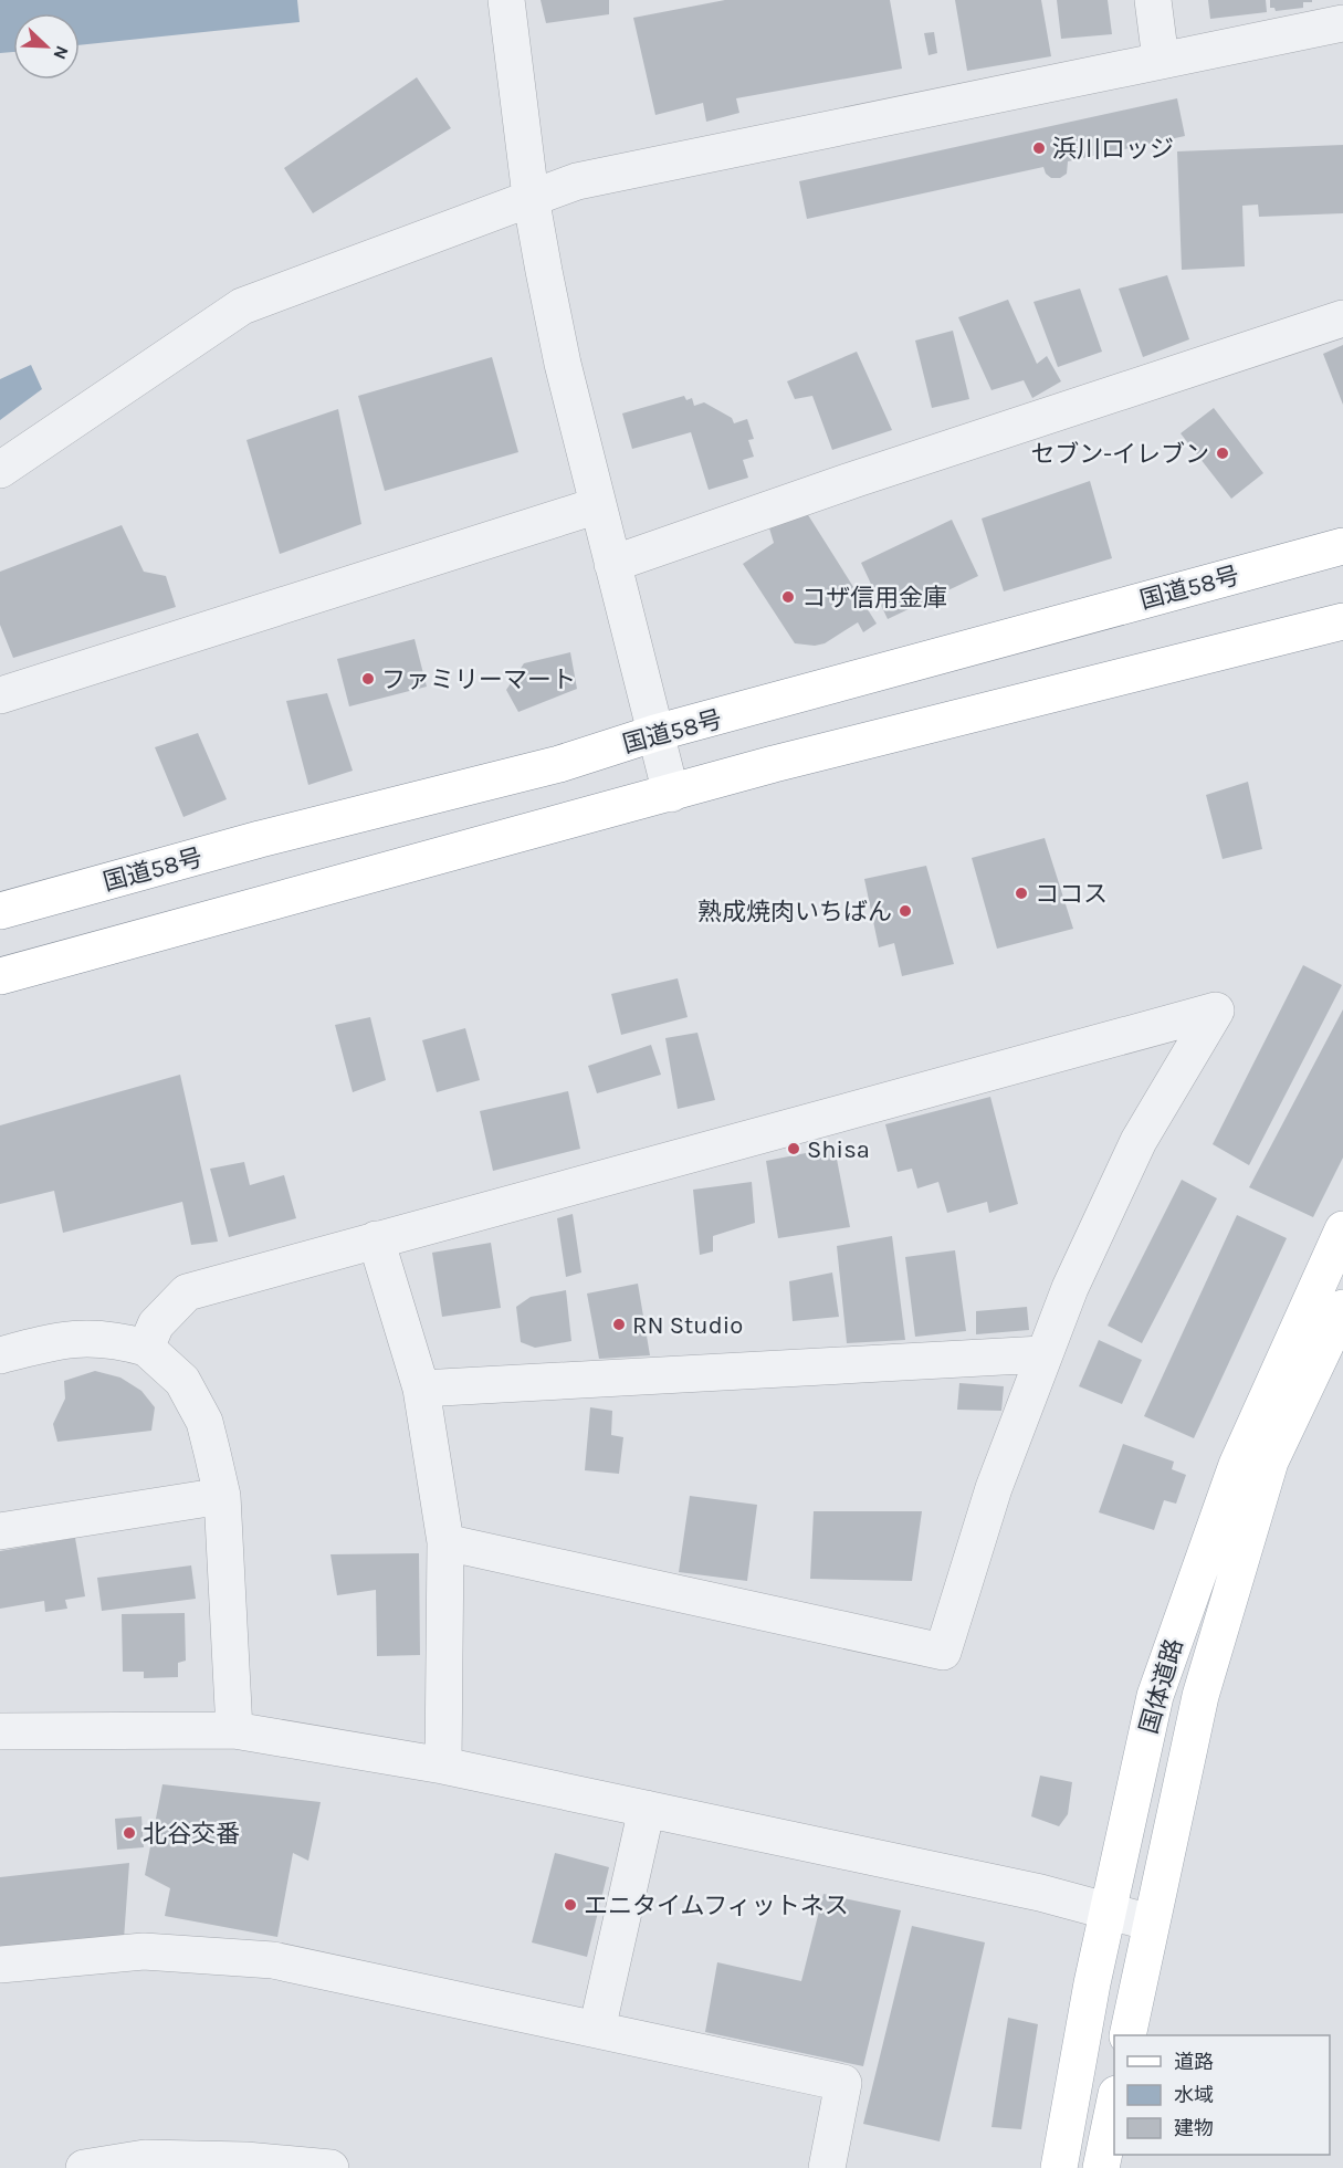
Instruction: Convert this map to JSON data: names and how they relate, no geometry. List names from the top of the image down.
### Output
{
  "streets": {
    "main road": ["国道58号", "国体道路"]
  },
  "places": [
    "浜川ロッジ",
    "セブン-イレブン",
    "コザ信用金庫",
    "ファミリーマート",
    "ココス",
    "熟成焼肉いちばん",
    "Shisa",
    "RN Studio",
    "北谷交番",
    "エニタイムフィットネス"
  ],
  "legend": ["道路", "水域", "建物"],
  "north": "bottom right"
}
